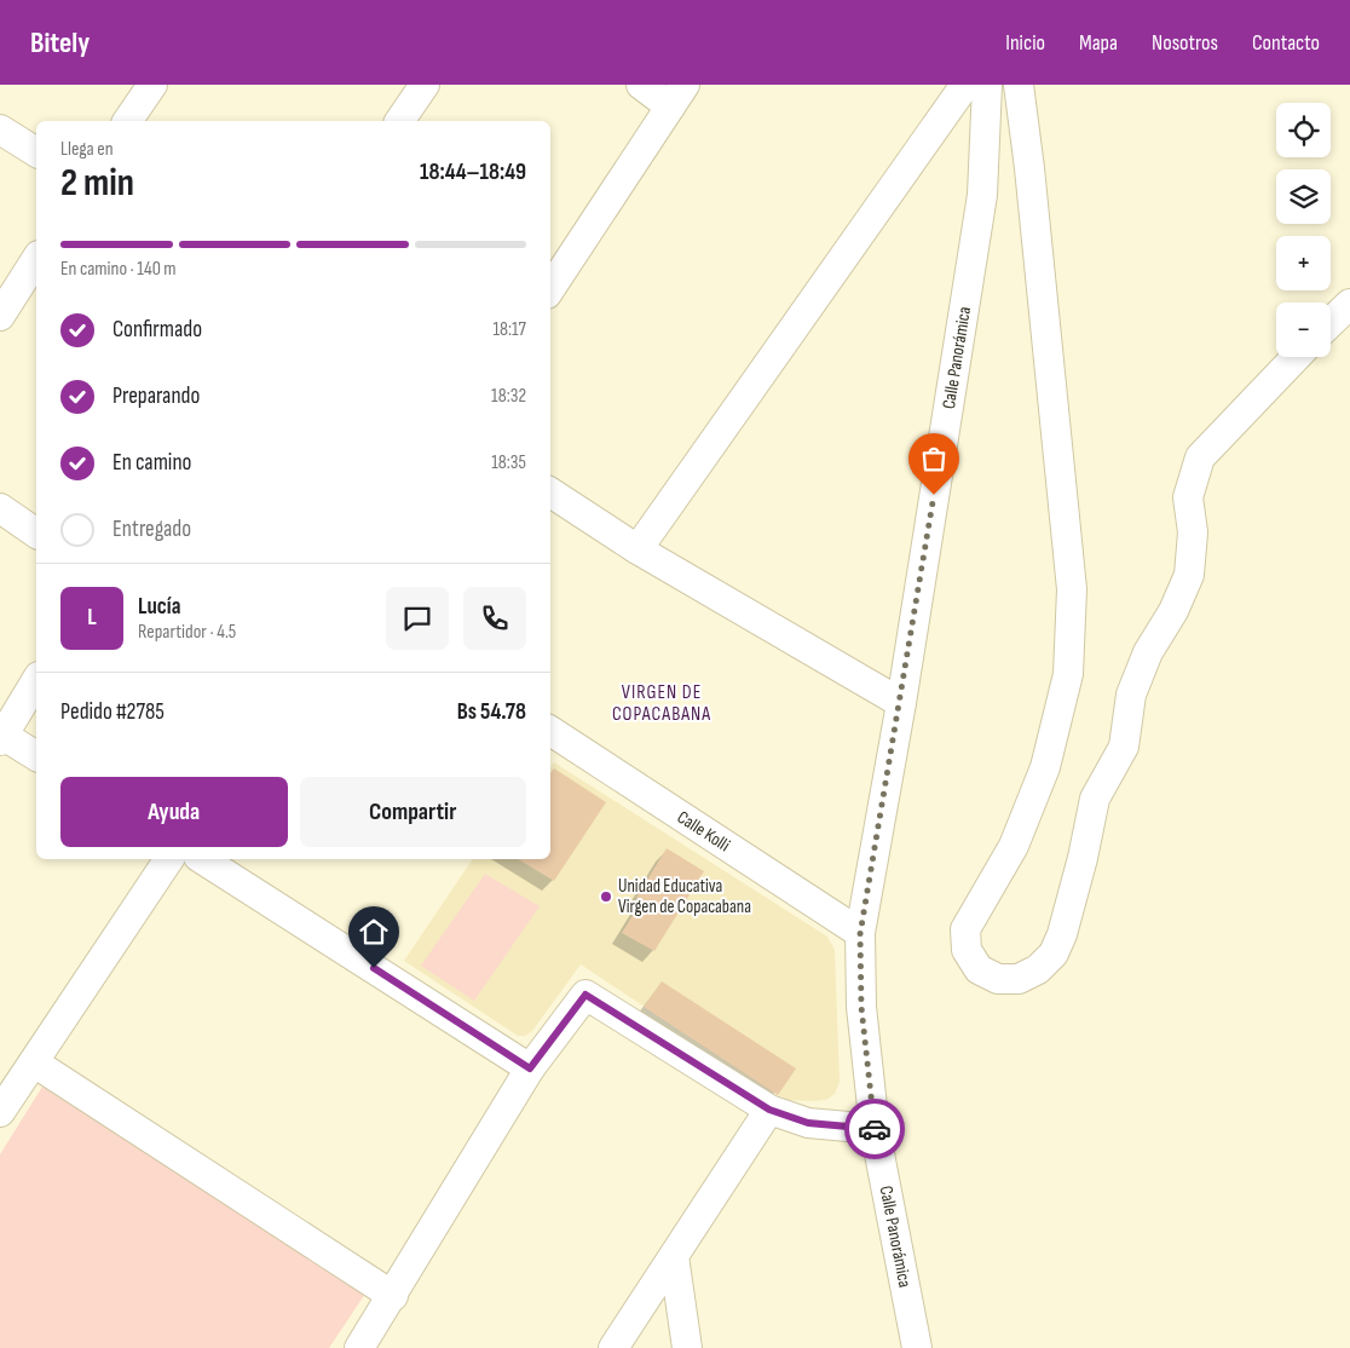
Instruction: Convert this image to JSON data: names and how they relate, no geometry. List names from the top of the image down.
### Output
{
  "streets": {
    "street": ["Calle Panorámica", "Calle Kolli"]
  },
  "crossings": [
    ["Calle Panorámica", "Calle Kolli"]
  ],
  "districts": ["VIRGEN DE COPACABANA"],
  "places": ["Unidad Educativa Virgen de Copacabana"],
  "page": {
    "header": "Bitely",
    "nav": [
      "Inicio",
      "Mapa",
      "Nosotros",
      "Contacto"
    ],
    "map_buttons": ["+", "−"],
    "heading": ["2 min", "Llega en", "18:44–18:49"],
    "panel": [
      "Lucía",
      "Repartidor · 4.5",
      "Pedido #2785",
      "Bs 54.78"
    ],
    "bar": "En camino · 140 m",
    "list": [
      ["Confirmado", "18:17"],
      ["Preparando", "18:32"],
      ["En camino", "18:35"],
      "Entregado"
    ],
    "round": "L",
    "buttons": ["Ayuda", "Compartir"]
  }
}
